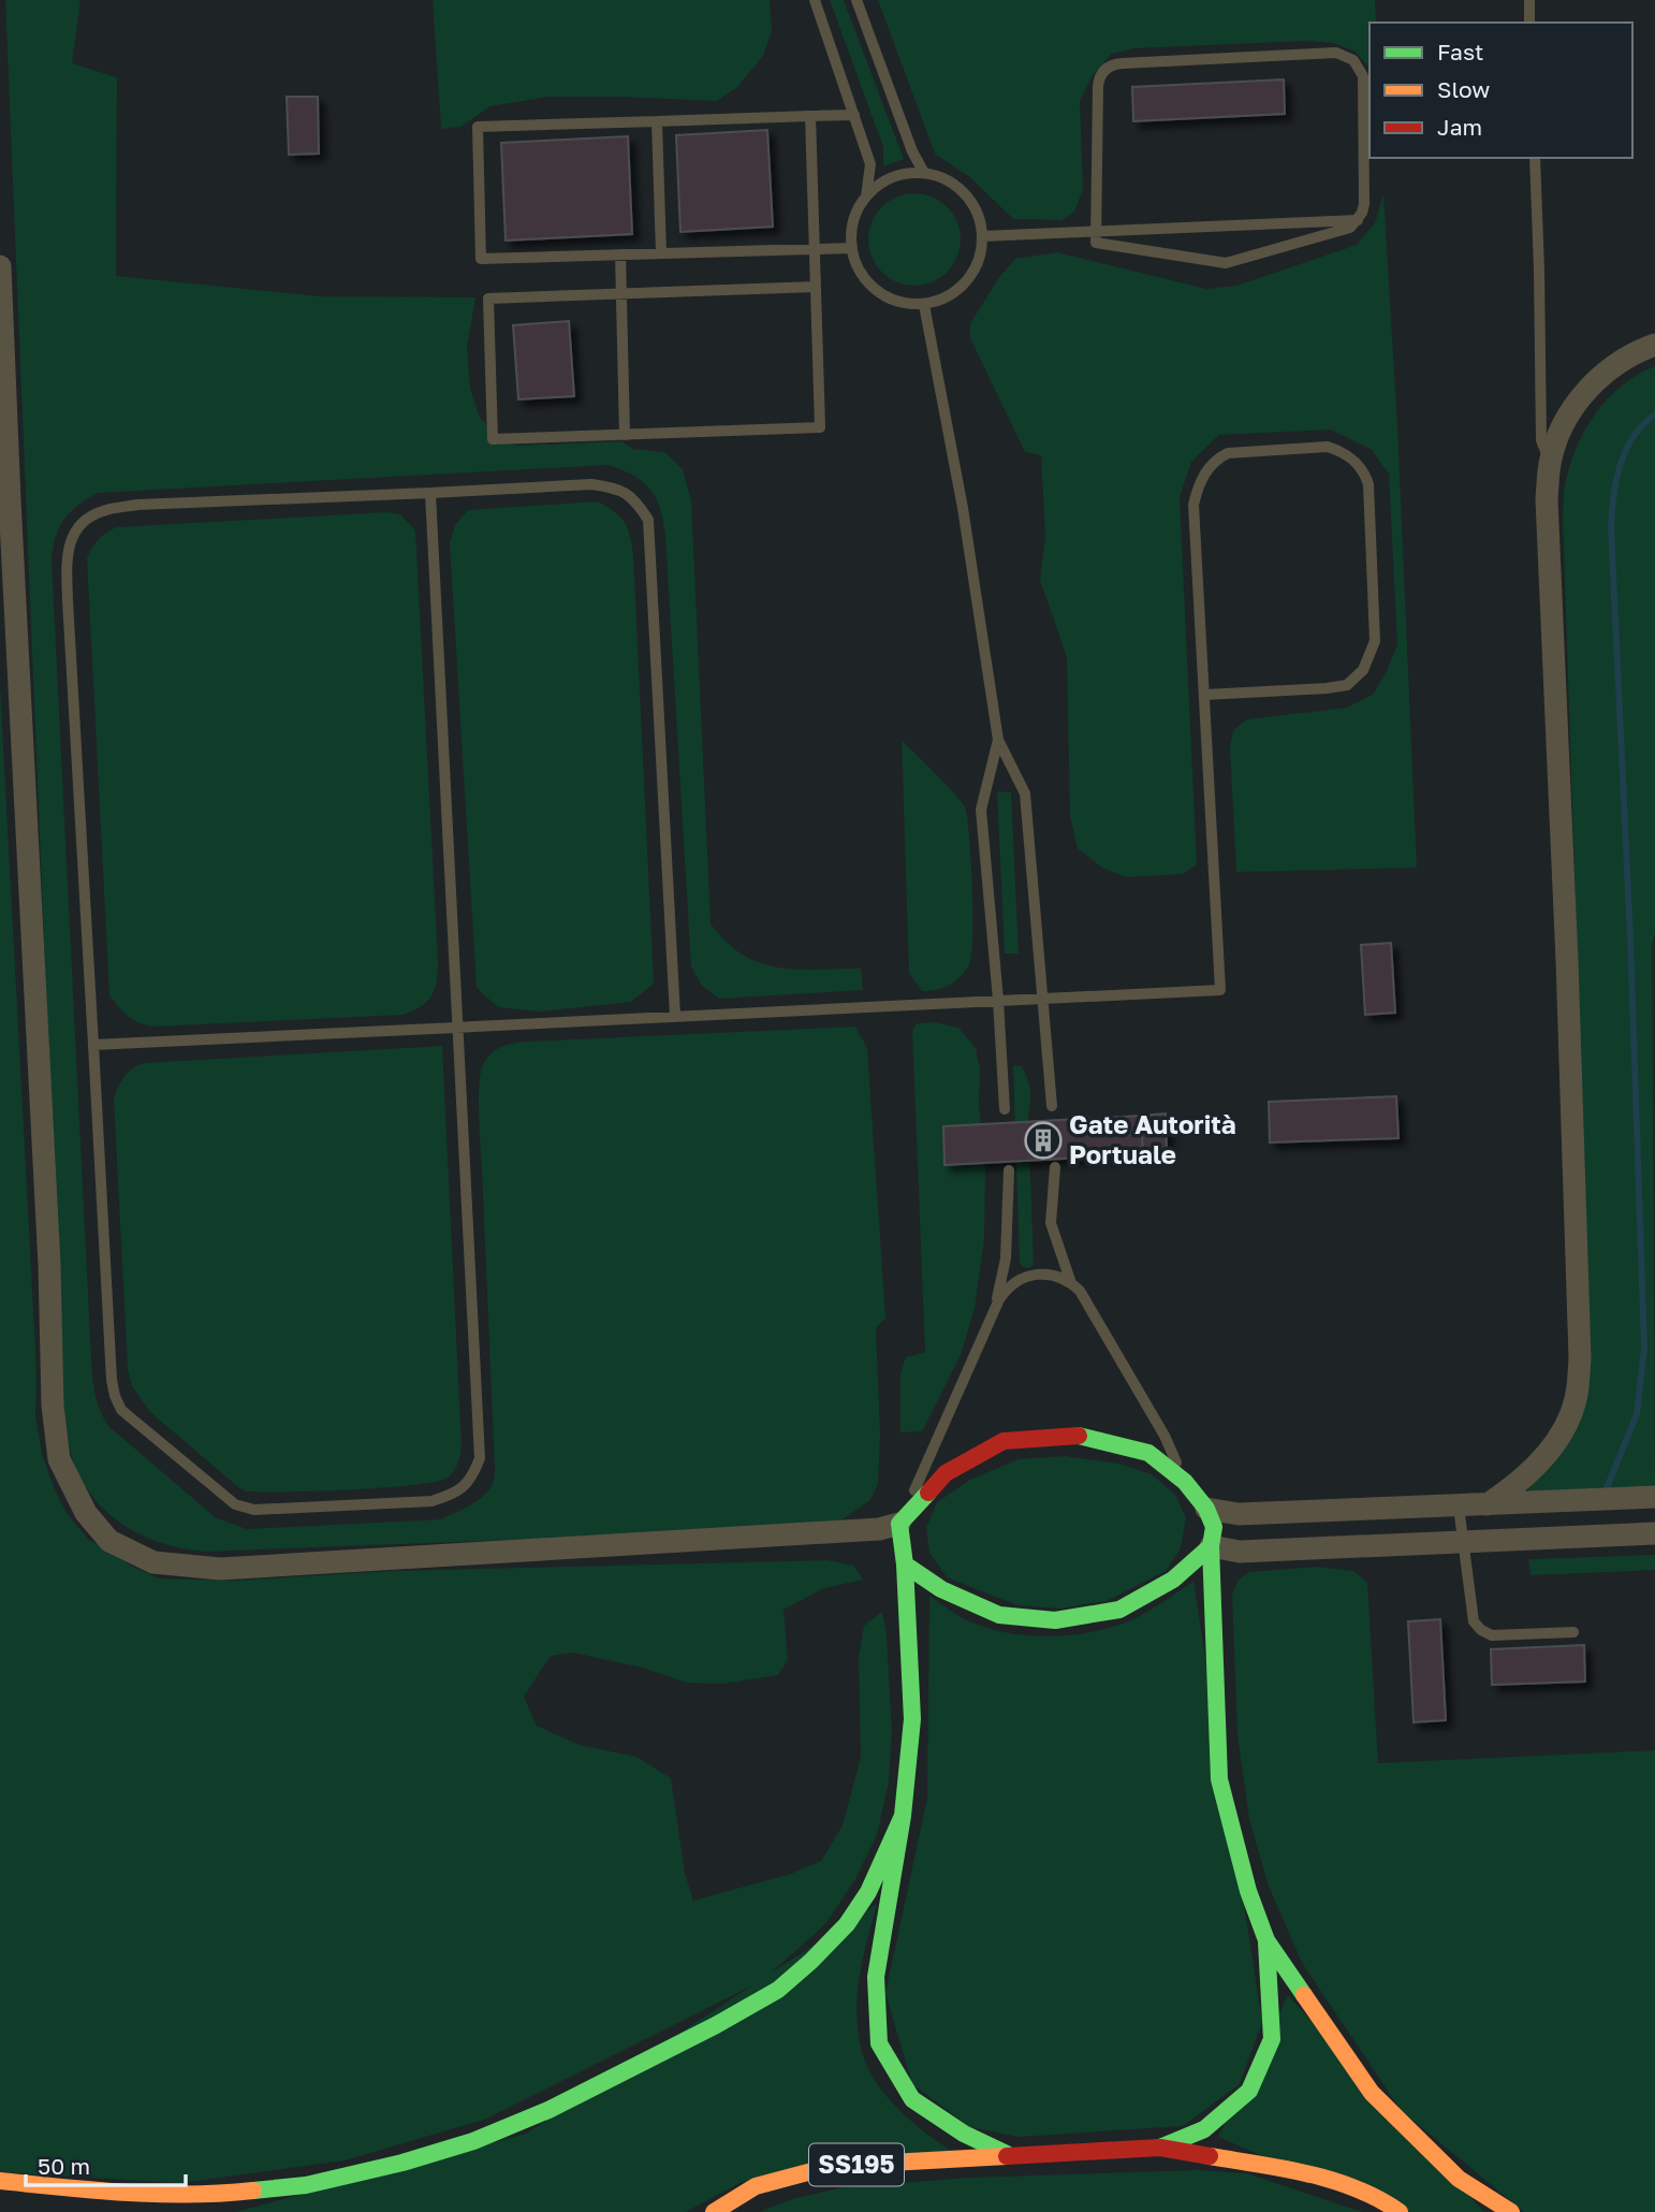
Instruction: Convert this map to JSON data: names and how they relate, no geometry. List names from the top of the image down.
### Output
{
  "streets": {
    "main road": ["SS195"]
  },
  "places": {
    "building": ["Gate Autorità Portuale"]
  },
  "legend": ["Fast", "Slow", "Jam"],
  "scale_bar": "50 m"
}
